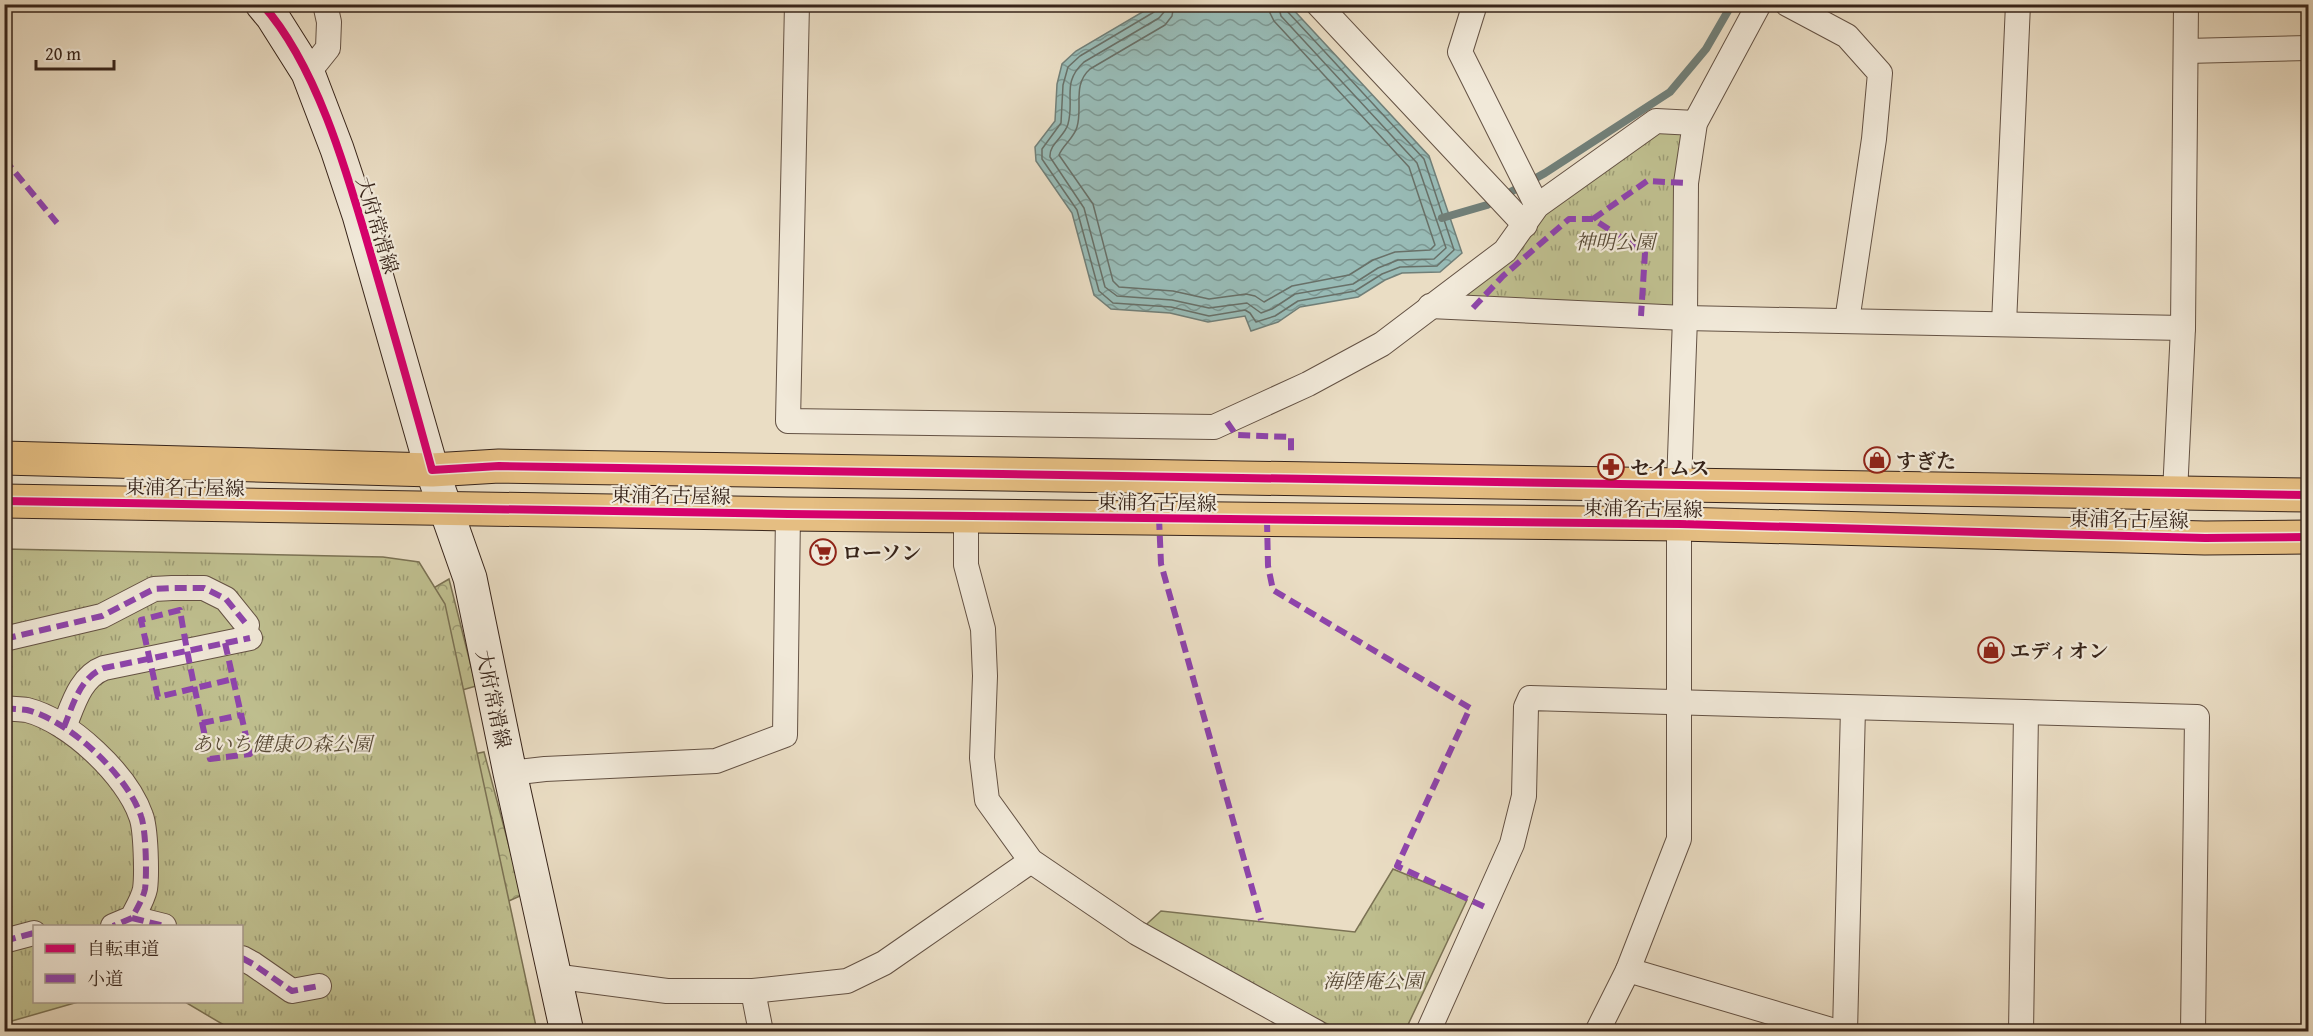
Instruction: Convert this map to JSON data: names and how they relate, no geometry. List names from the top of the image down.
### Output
{
  "streets": {
    "main road": ["大府常滑線", "東浦名古屋線"]
  },
  "crossings": [
    ["大府常滑線", "東浦名古屋線"]
  ],
  "parks": ["神明公園", "あいち健康の森公園", "海陸庵公園"],
  "places": {
    "shop": ["すぎた", "エディオン"],
    "pharmacy": ["セイムス"],
    "supermarket": ["ローソン"]
  },
  "legend": ["自転車道", "小道"],
  "scale_bar": "20 m"
}
